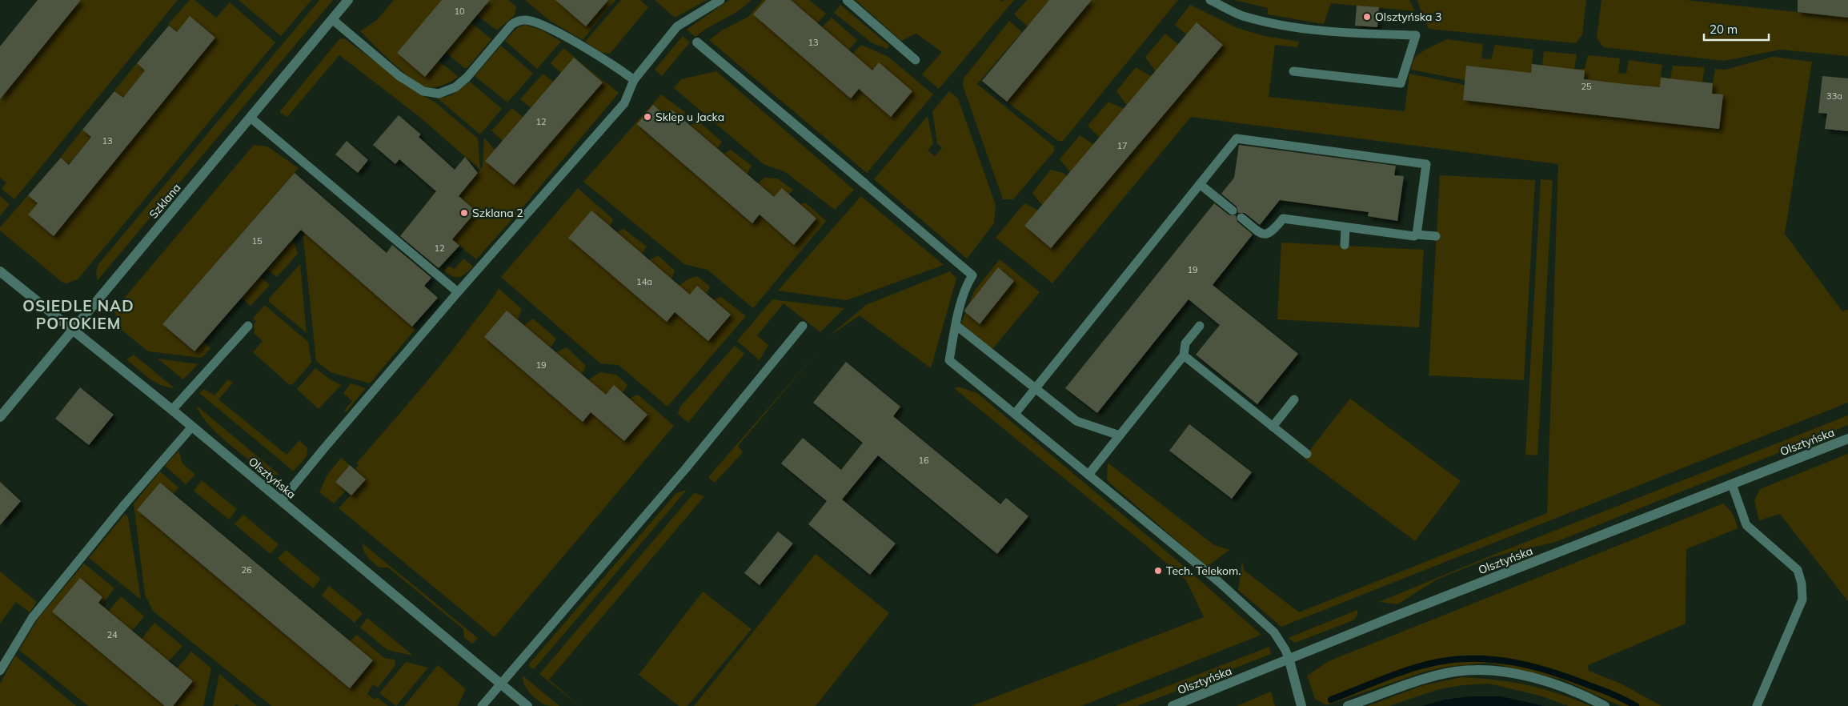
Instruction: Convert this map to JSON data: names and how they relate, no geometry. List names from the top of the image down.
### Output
{
  "streets": {
    "street": ["Szklana", "Olsztyńska"]
  },
  "crossings": [
    ["Szklana", "Olsztyńska"]
  ],
  "districts": ["OSIEDLE NAD POTOKIEM"],
  "places": [
    "Olsztyńska 3",
    "Sklep u Jacka",
    "Szklana 2",
    "Tech. Telekom."
  ],
  "house_numbers": [
    "10",
    "13",
    "25",
    "33a",
    "12",
    "13",
    "17",
    "15",
    "12",
    "19",
    "14a",
    "19",
    "16",
    "26",
    "24"
  ],
  "scale_bar": "20 m"
}
